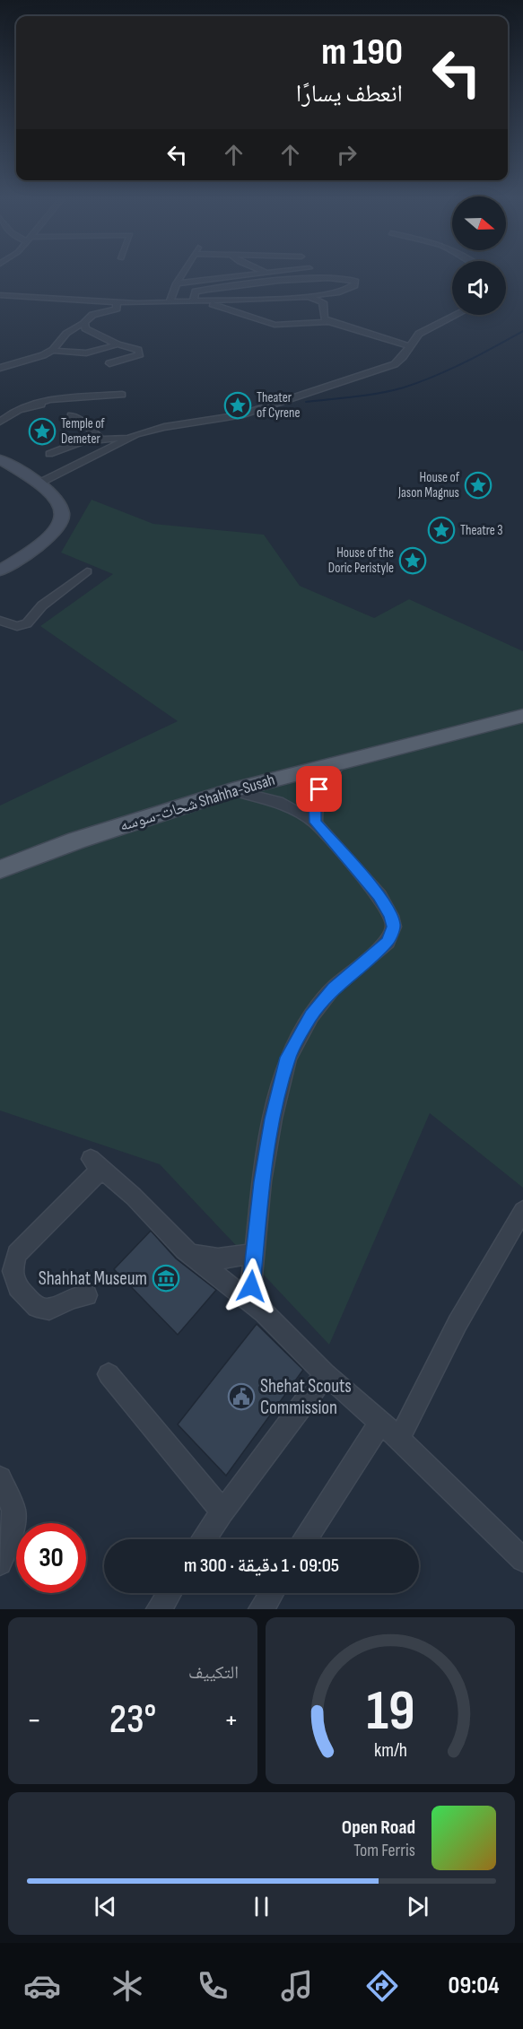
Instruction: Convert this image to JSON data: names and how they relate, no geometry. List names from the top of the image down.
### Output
{
  "streets": {
    "main road": ["شحات-سوسه Shahha-Susah"]
  },
  "places": {
    "place": [
      "Theater of Cyrene",
      "Temple of Demeter",
      "House of Jason Magnus",
      "Theatre 3",
      "House of the Doric Peristyle"
    ],
    "museum": ["Shahhat Museum"],
    "public building": ["Shehat Scouts Commission"]
  },
  "north": "right",
  "page": {
    "turn": ["190 m", "انعطف يسارًا"],
    "limit": "30",
    "trip": "09:05 · 1 دقيقة · 300 m",
    "tile": "التكييف",
    "heat": ["−", "23°", "+"],
    "song": ["Open Road", "Tom Ferris"],
    "tabs": "09:04",
    "gauge": ["19", "km/h"]
  }
}
